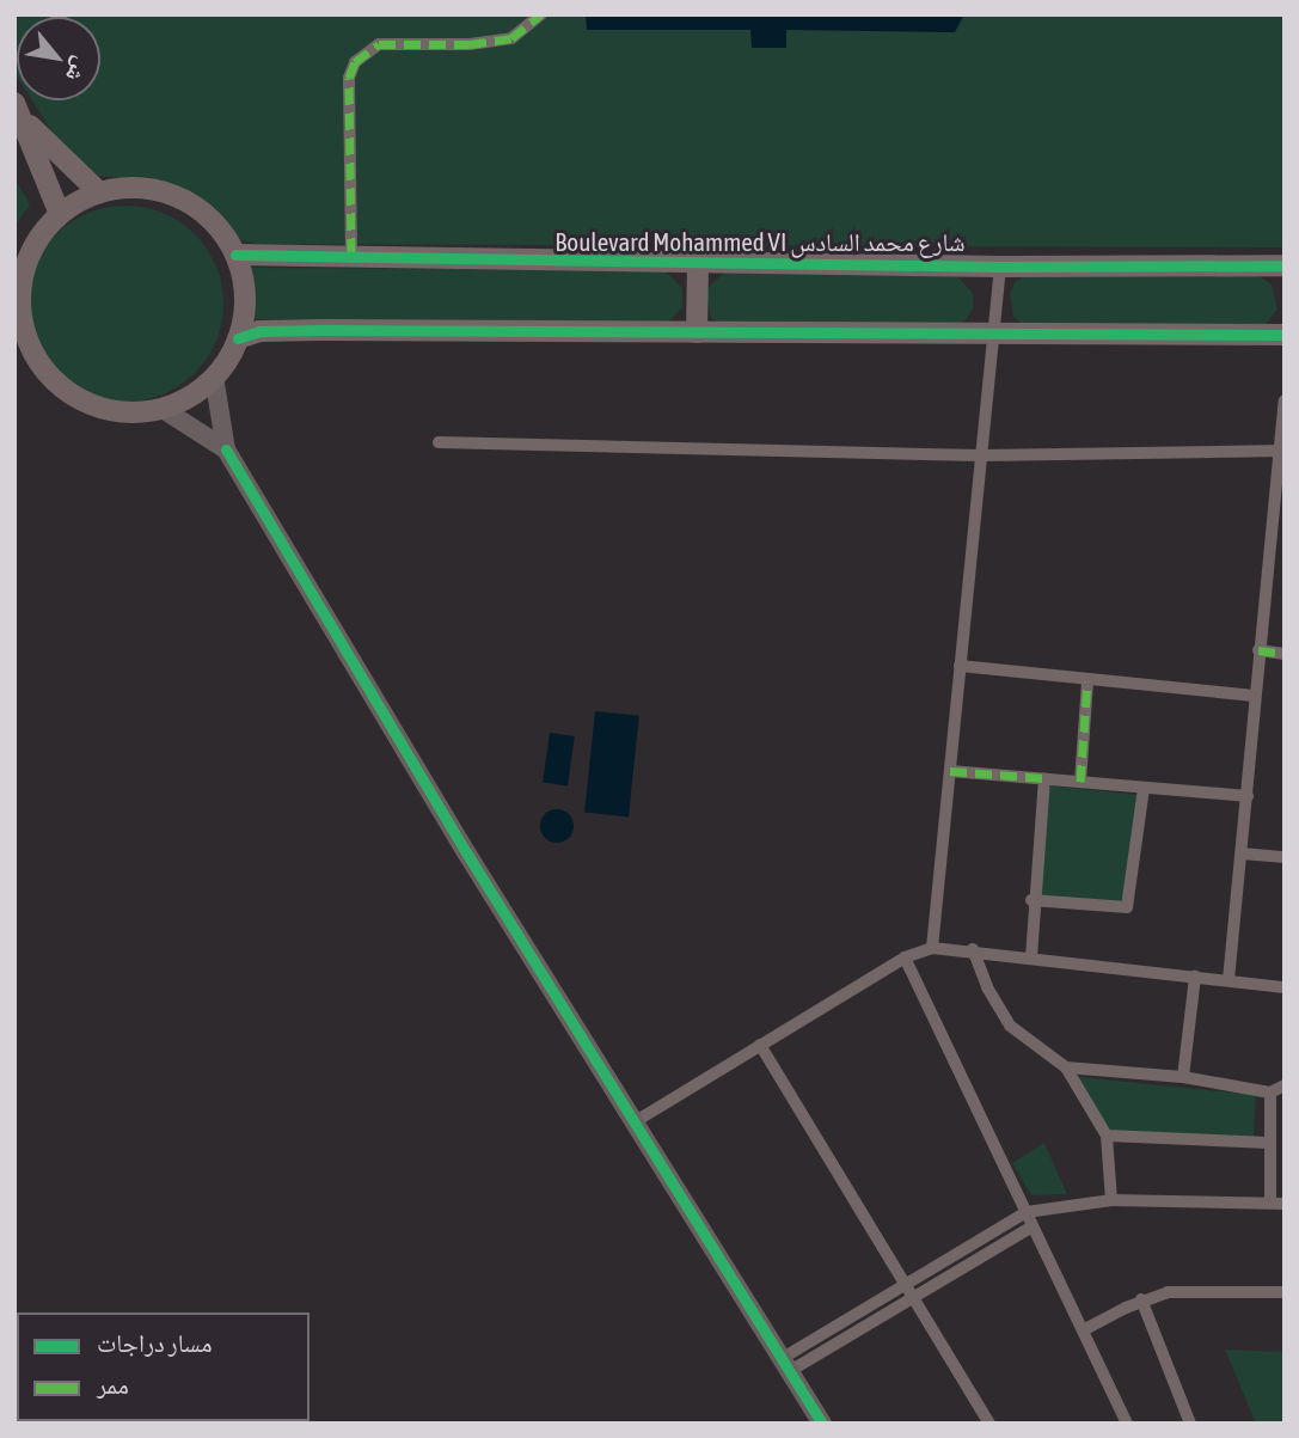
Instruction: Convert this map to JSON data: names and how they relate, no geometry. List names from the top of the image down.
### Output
{
  "streets": {
    "main road": ["Boulevard Mohammed VI شارع محمد السادس"]
  },
  "legend": ["مسار دراجات", "ممر"],
  "north": "bottom right"
}
